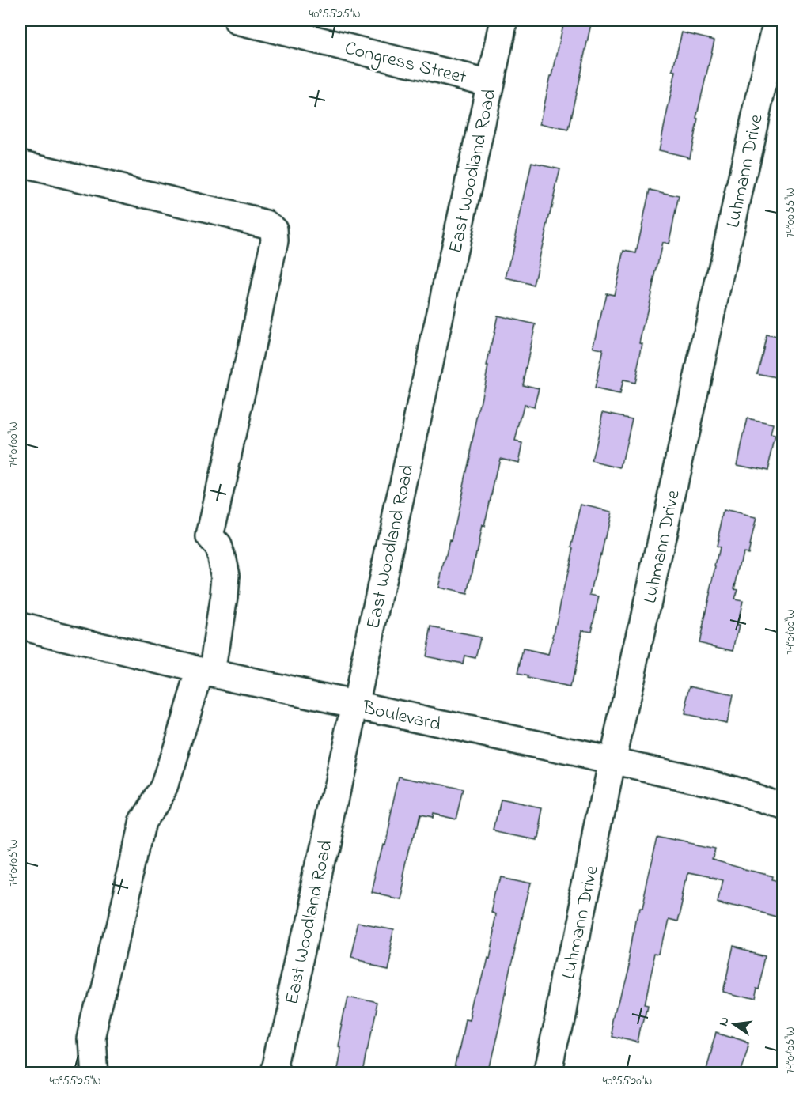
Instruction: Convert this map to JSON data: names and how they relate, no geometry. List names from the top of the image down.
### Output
{
  "streets": {
    "street": [
      "Congress Street",
      "East Woodland Road",
      "Luhmann Drive",
      "Boulevard"
    ]
  },
  "crossings": [
    ["Congress Street", "East Woodland Road"],
    ["East Woodland Road", "Boulevard"],
    ["Luhmann Drive", "Boulevard"]
  ],
  "north": "left",
  "coordinates": [
    "40°55'25\"N",
    "74°00'55\"W",
    "74°01'00\"W",
    "74°01'05\"W",
    "40°55'20\"N"
  ]
}
